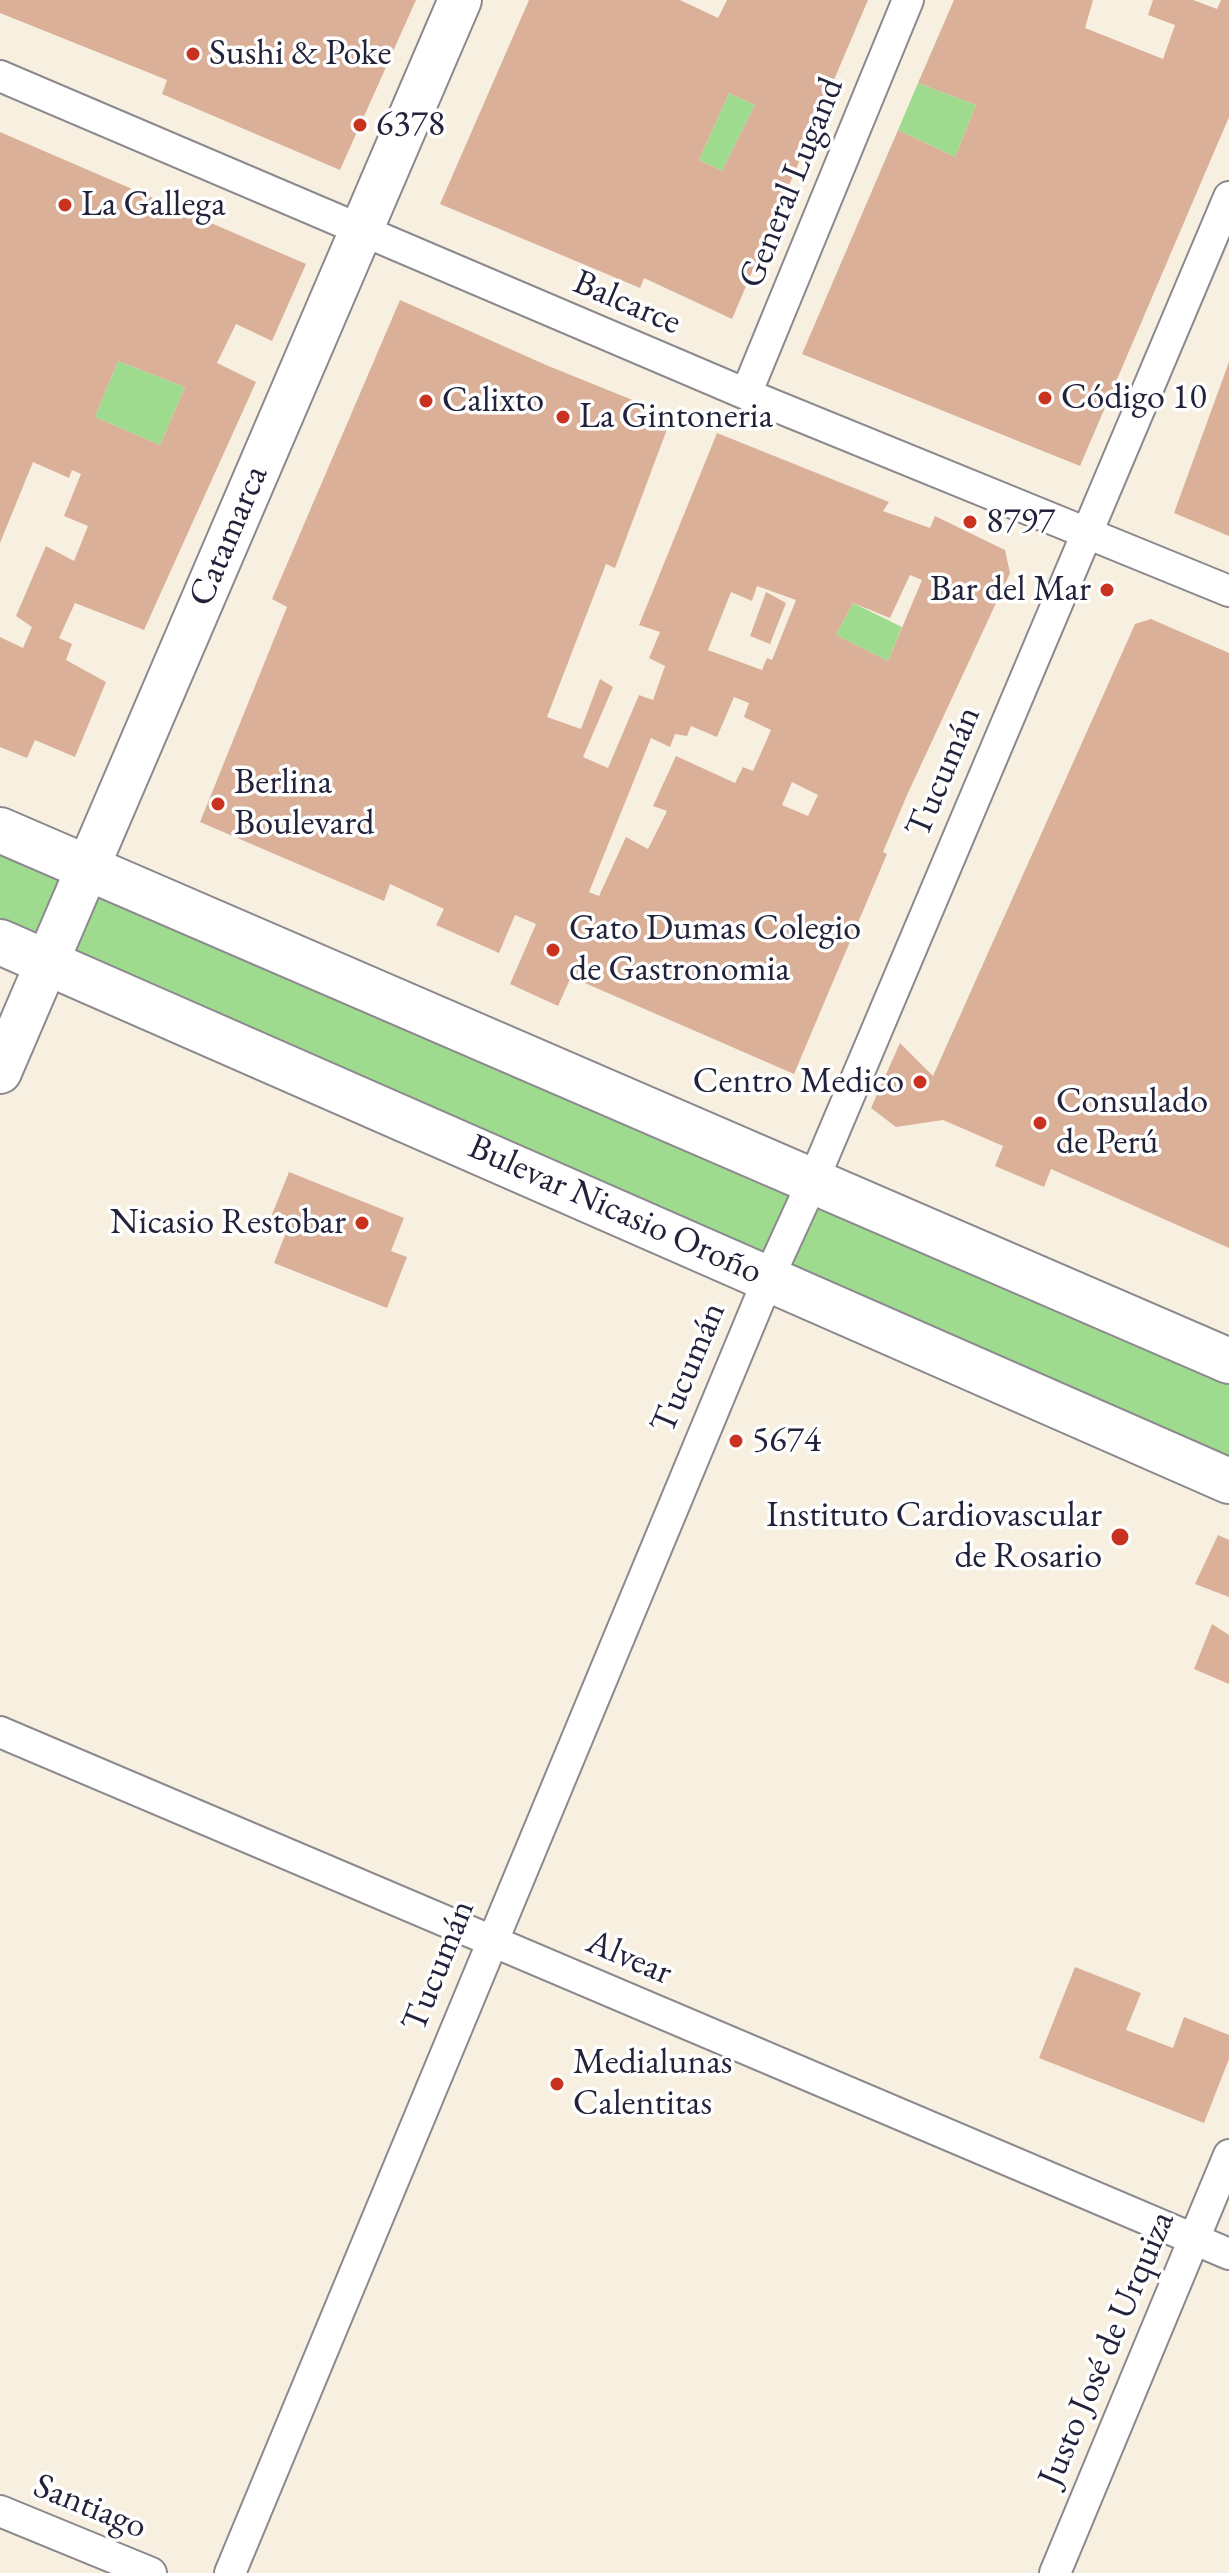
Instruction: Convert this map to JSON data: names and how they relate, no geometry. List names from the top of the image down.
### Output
{
  "streets": {
    "main road": ["Catamarca", "Bulevar Nicasio Oroño"],
    "street": [
      "General Lugand",
      "Balcarce",
      "Tucumán",
      "Alvear",
      "Justo José de Urquiza",
      "Santiago"
    ]
  },
  "crossings": [
    ["General Lugand", "Balcarce"],
    ["Balcarce", "Catamarca"],
    ["Balcarce", "Tucumán"],
    ["Catamarca", "Bulevar Nicasio Oroño"],
    ["Tucumán", "Bulevar Nicasio Oroño"],
    ["Tucumán", "Alvear"],
    ["Alvear", "Justo José de Urquiza"]
  ],
  "places": [
    "Sushi & Poke",
    "6378",
    "La Gallega",
    "Código 10",
    "Calixto",
    "La Gintoneria",
    "8797",
    "Bar del Mar",
    "Berlina Boulevard",
    "Gato Dumas Colegio de Gastronomia",
    "Centro Medico",
    "Consulado de Perú",
    "Nicasio Restobar",
    "5674",
    "Instituto Cardiovascular de Rosario",
    "Medialunas Calentitas"
  ]
}
